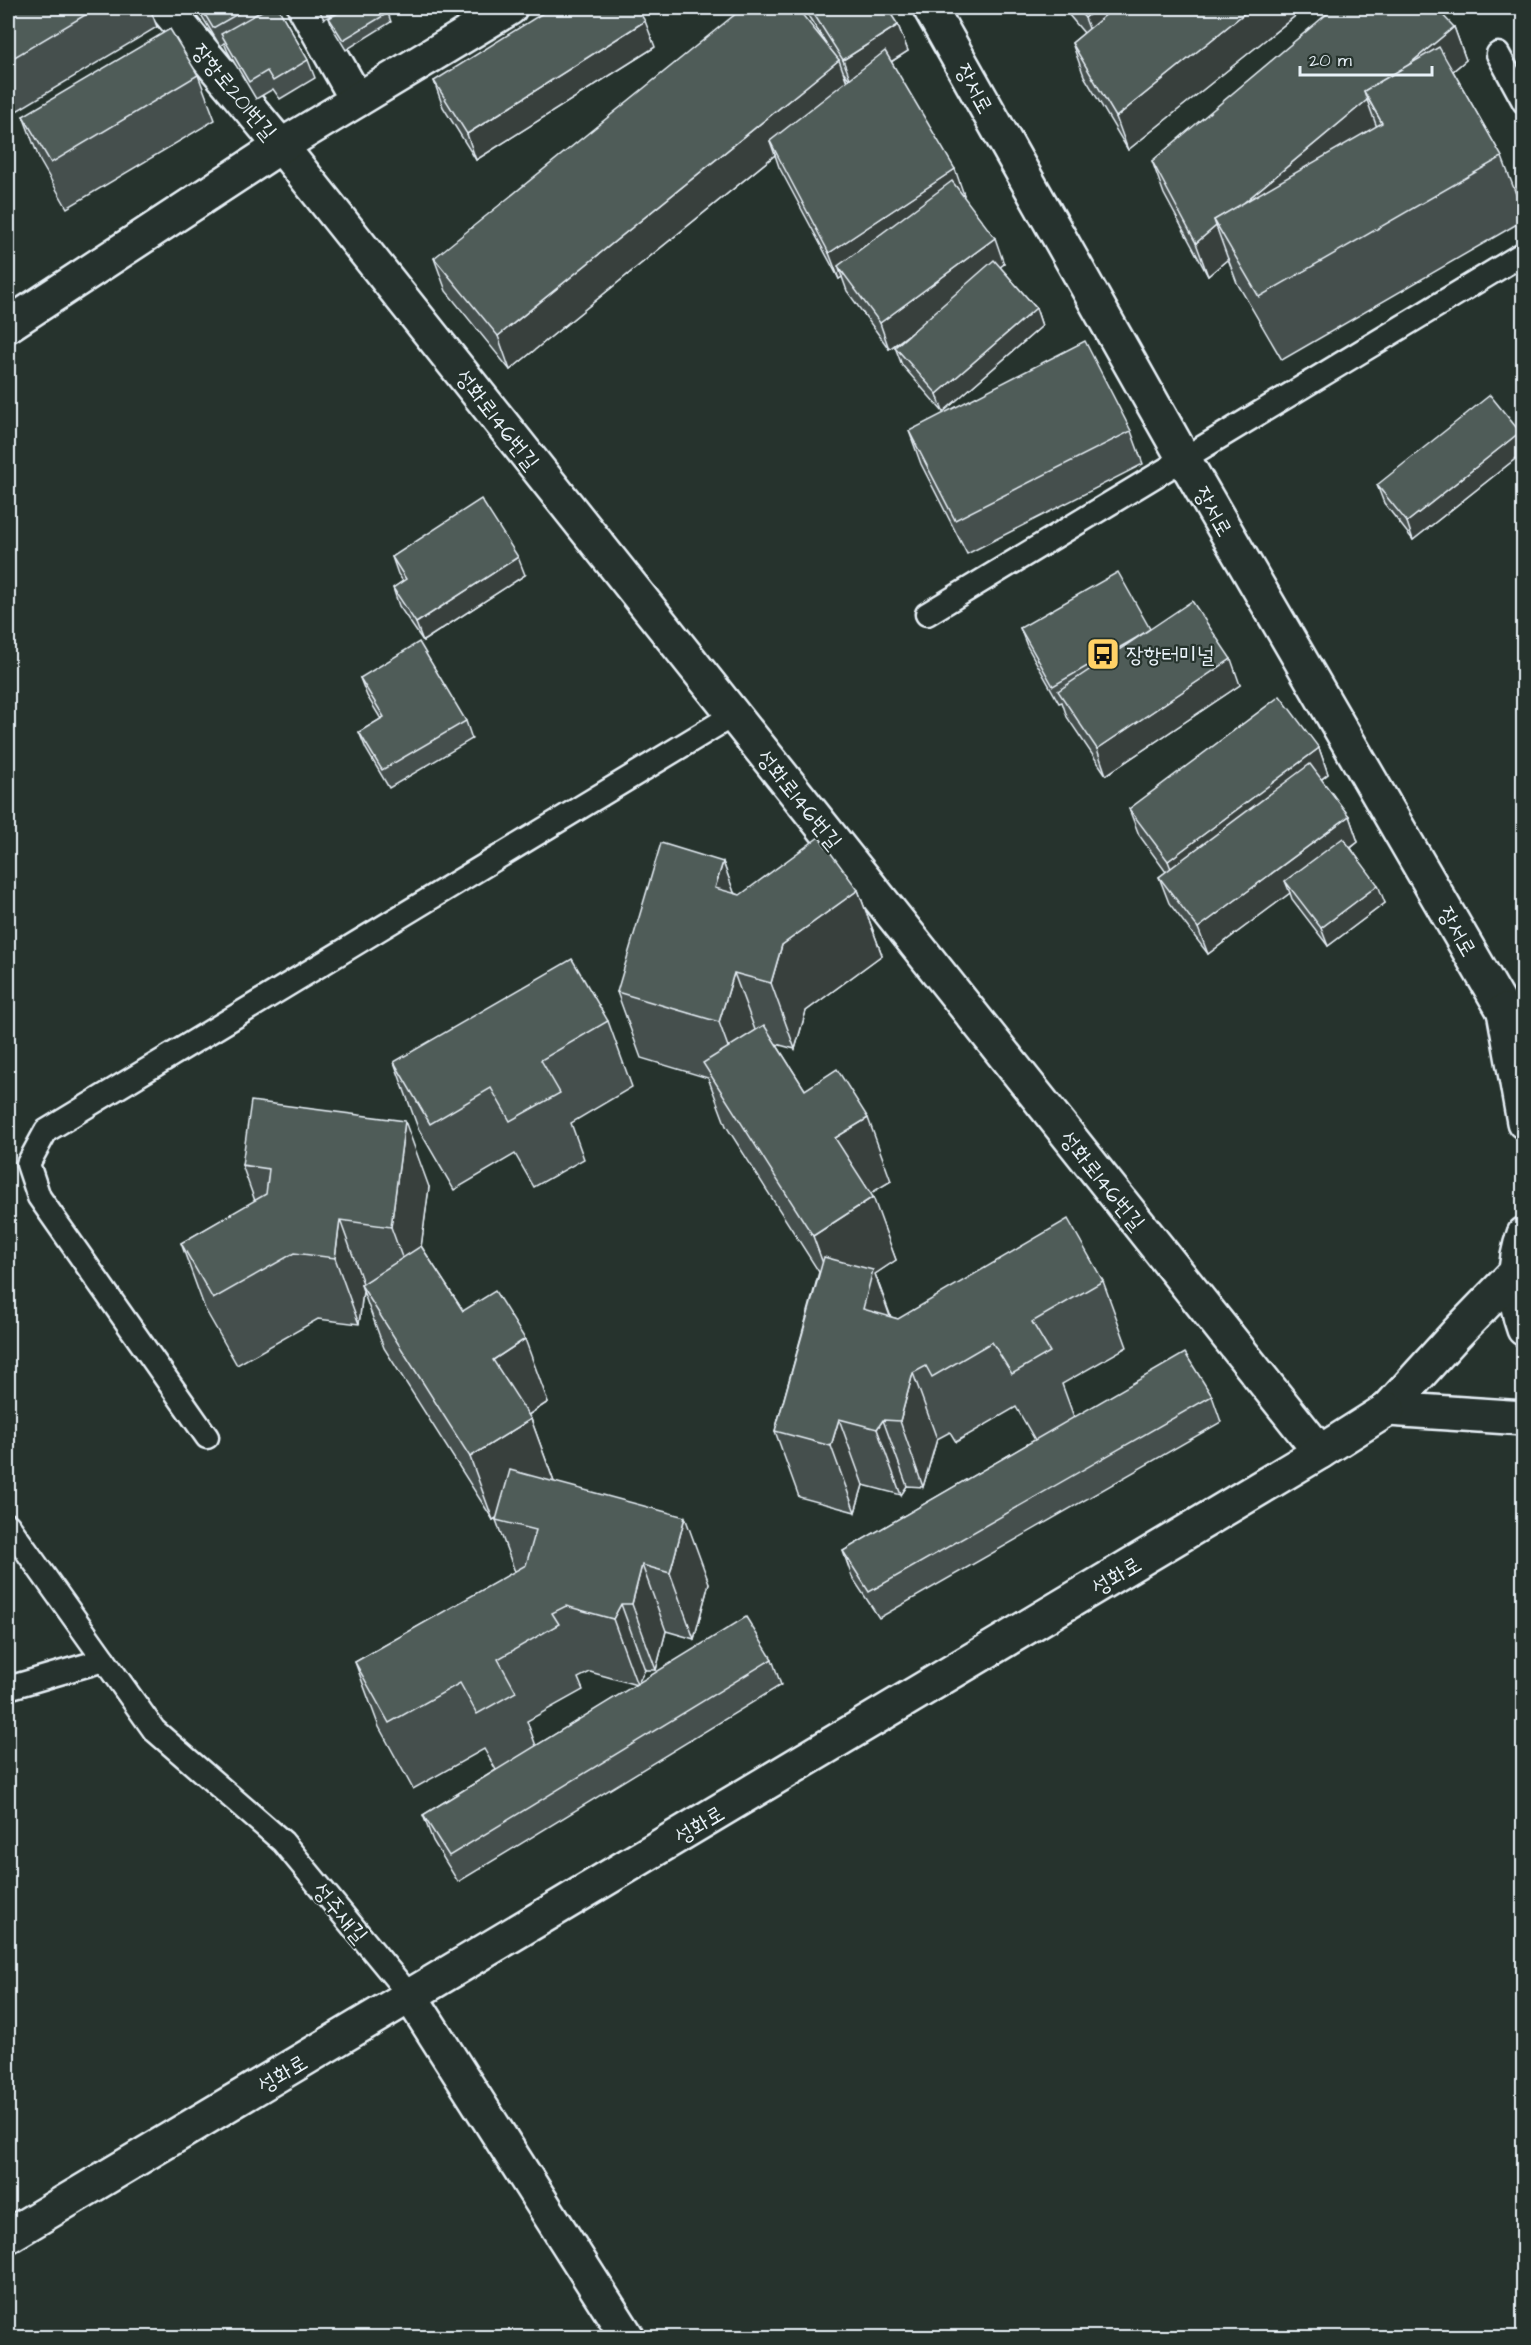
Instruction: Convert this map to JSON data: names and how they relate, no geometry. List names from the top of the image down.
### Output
{
  "streets": {
    "street": [
      "장서로",
      "장항로201번길",
      "성화로146번길",
      "성화로",
      "성주새길"
    ]
  },
  "crossings": [
    ["장항로201번길", "성화로146번길"],
    ["성화로146번길", "성화로"],
    ["성화로", "성주새길"]
  ],
  "places": {
    "bus stop": ["장항터미널"]
  },
  "scale_bar": "20 m"
}
